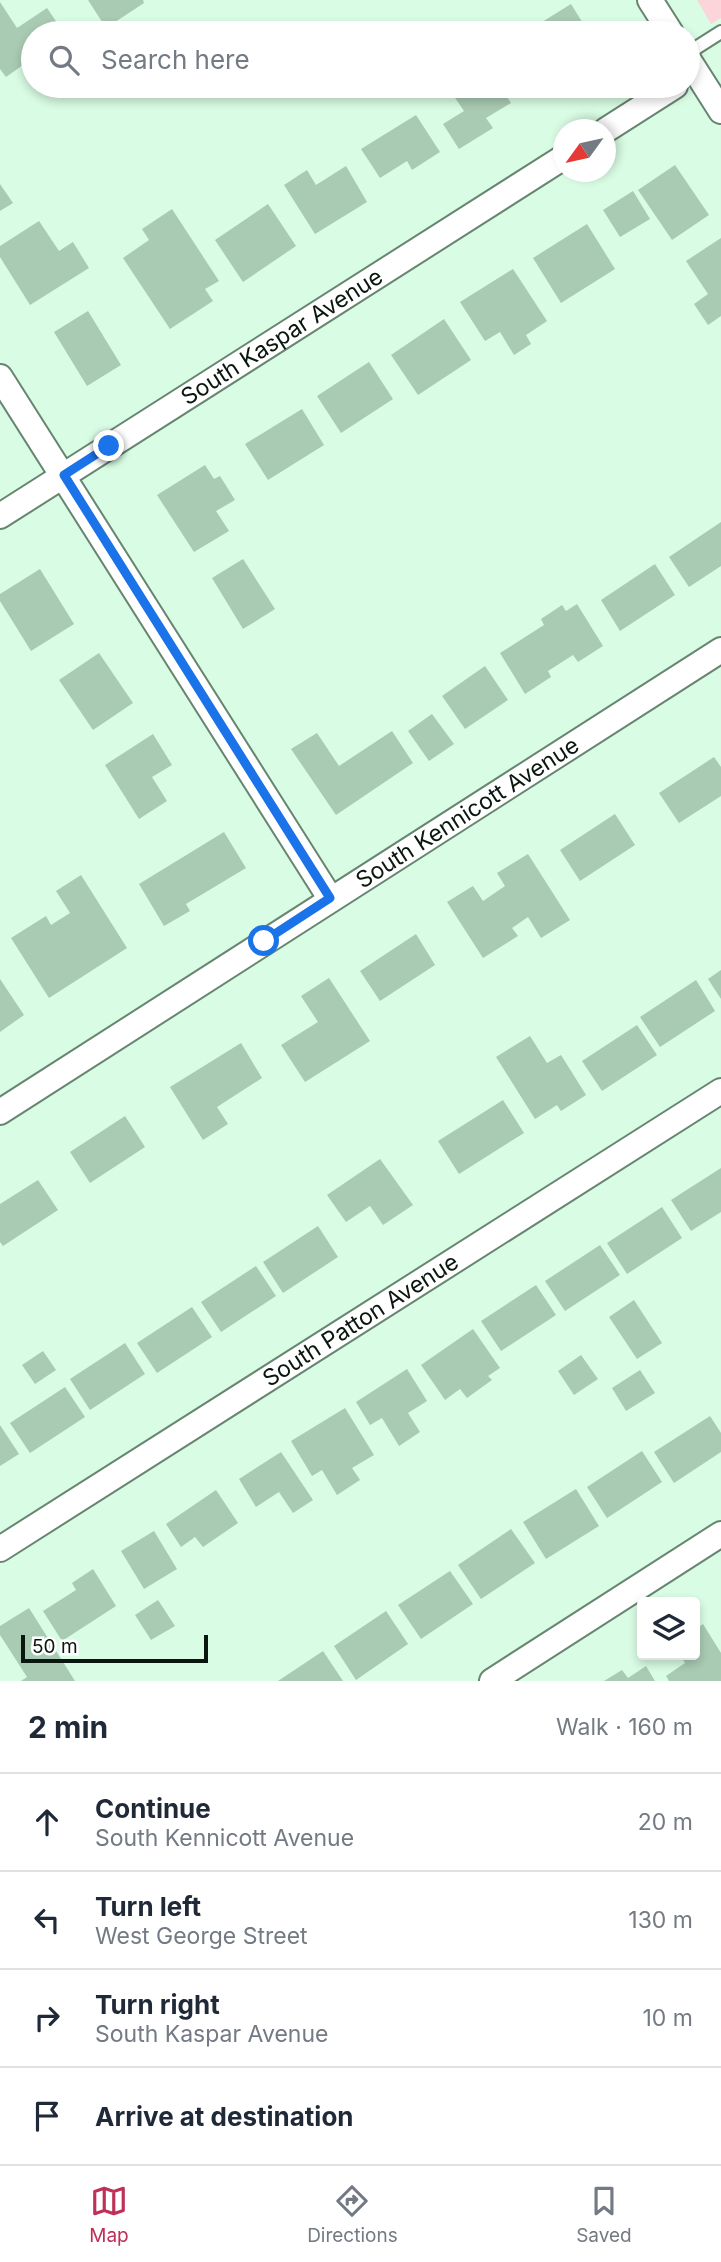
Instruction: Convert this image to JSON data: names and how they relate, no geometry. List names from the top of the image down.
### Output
{
  "streets": {
    "street": ["South Kaspar Avenue", "South Kennicott Avenue", "South Patton Avenue"]
  },
  "scale_bar": "50 m",
  "north": "bottom left",
  "page": {
    "search": "Search here",
    "scale": "50 m",
    "heading": ["2 min", "Walk · 160 m"],
    "list": [
      ["Continue", "South Kennicott Avenue", "20 m"],
      ["Turn left", "West George Street", "130 m"],
      ["Turn right", "South Kaspar Avenue", "10 m"],
      "Arrive at destination"
    ],
    "nav": ["Map", "Directions", "Saved"]
  }
}
